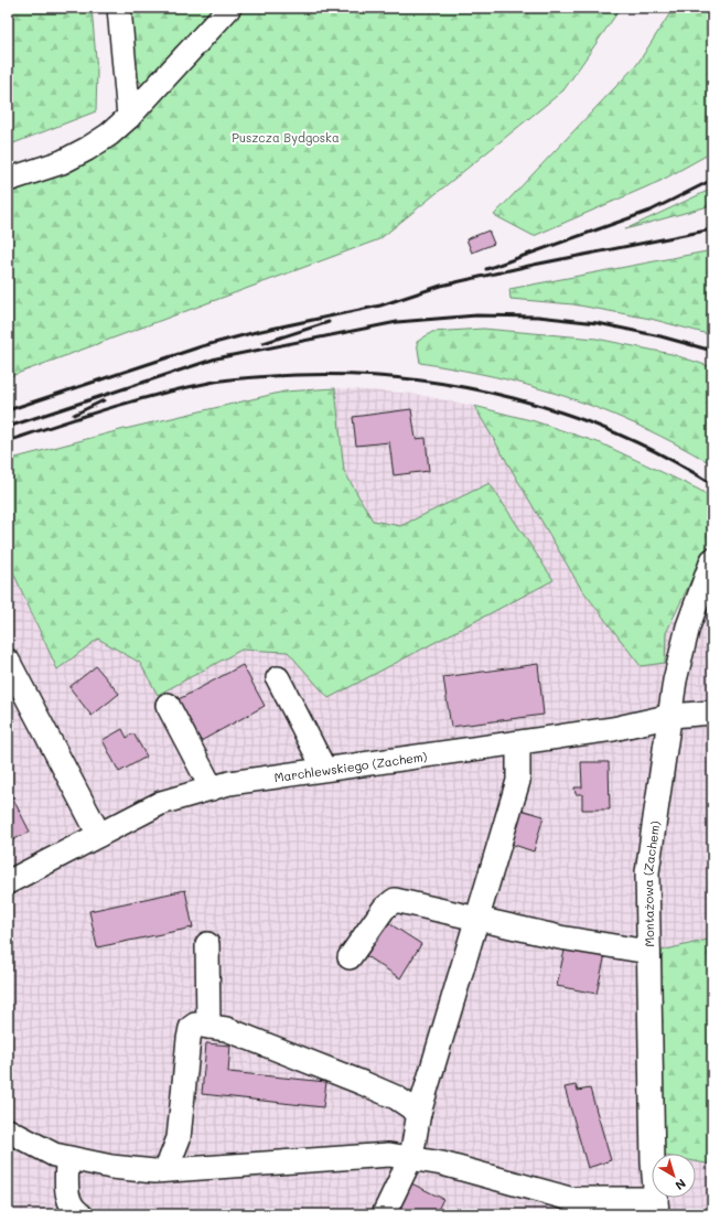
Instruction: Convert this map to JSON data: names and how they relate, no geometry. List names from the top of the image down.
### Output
{
  "streets": {
    "lane": ["Marchlewskiego (Zachem)", "Montażowa (Zachem)"]
  },
  "crossings": [
    ["Marchlewskiego (Zachem)", "Montażowa (Zachem)"]
  ],
  "parks": ["Puszcza Bydgoska"],
  "north": "bottom right"
}
